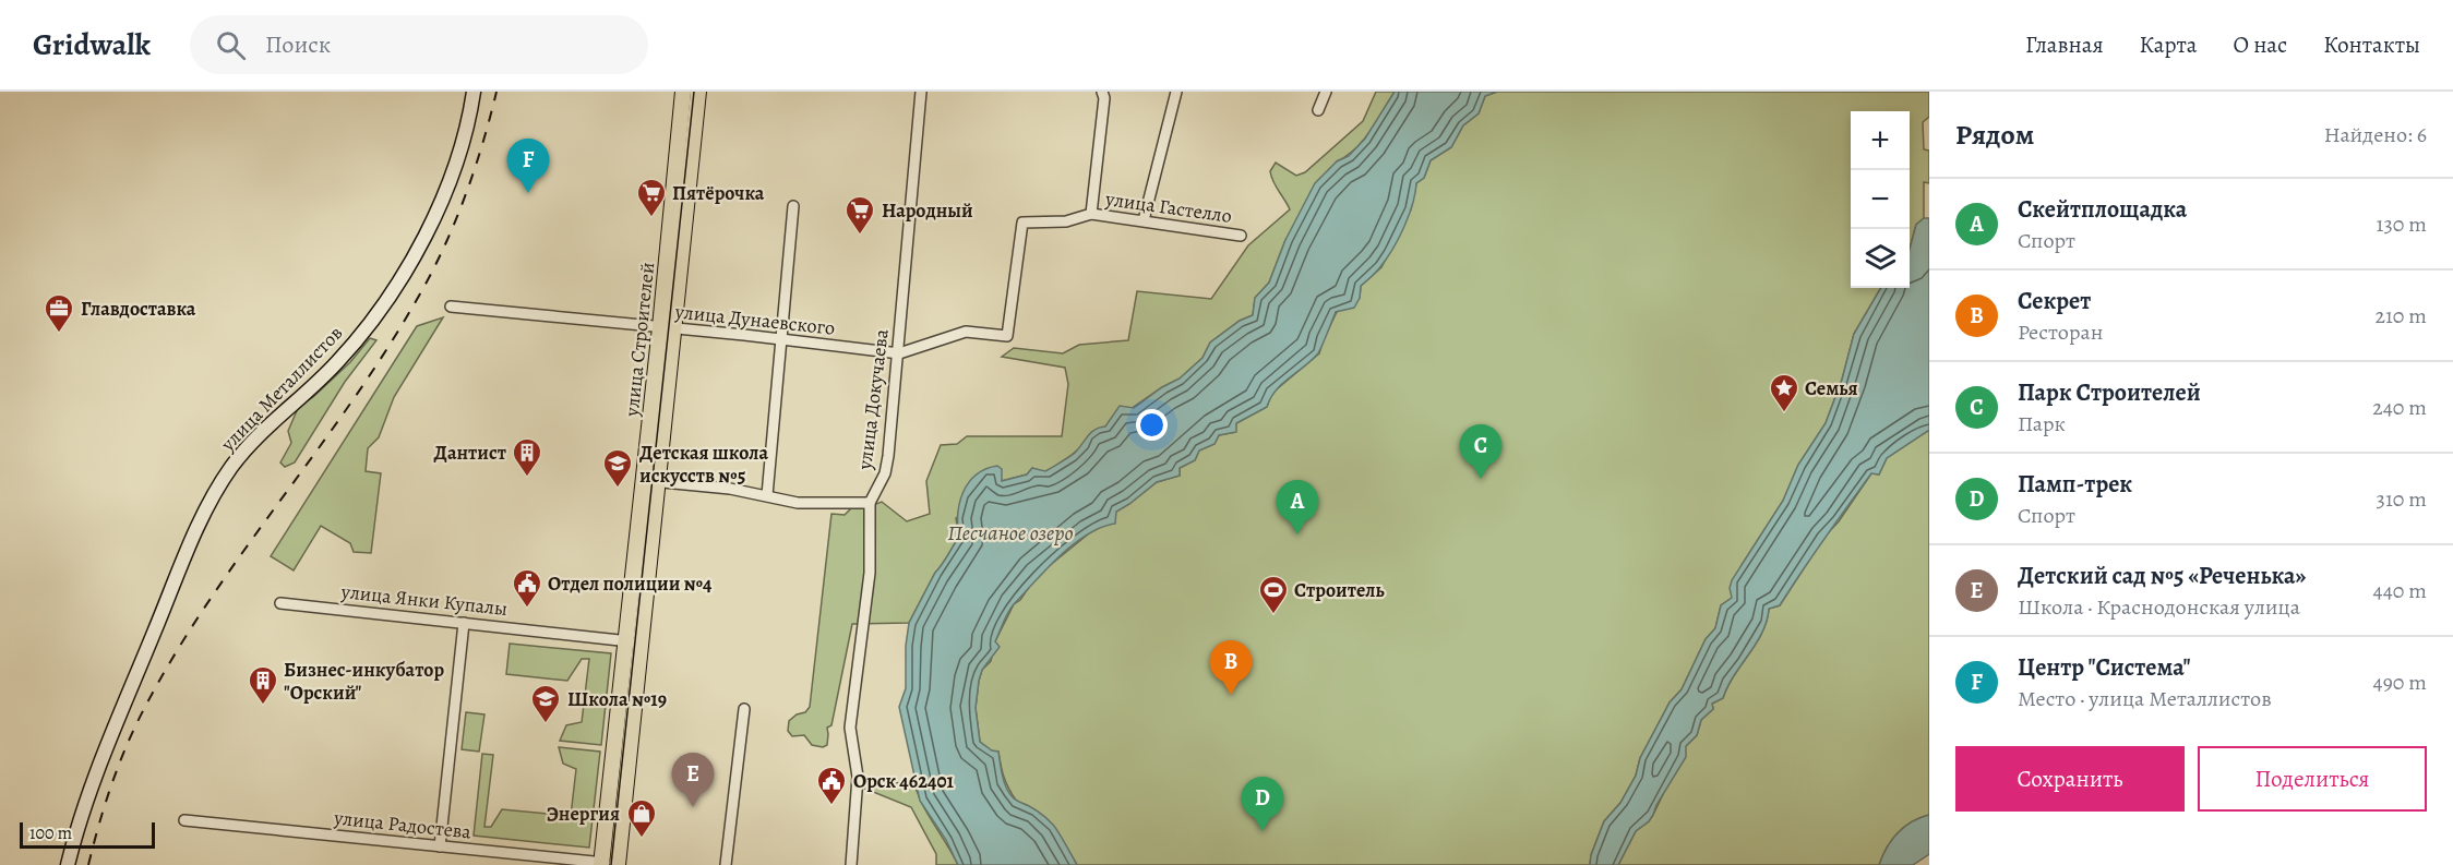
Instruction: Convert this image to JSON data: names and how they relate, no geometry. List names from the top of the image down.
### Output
{
  "streets": {
    "main road": ["улица Строителей", "улица Металлистов"],
    "street": [
      "улица Гастелло",
      "улица Дунаевского",
      "улица Докучаева",
      "улица Янки Купалы",
      "улица Радостева"
    ]
  },
  "crossings": [
    ["улица Дунаевского", "улица Строителей"],
    ["улица Дунаевского", "улица Докучаева"],
    ["улица Строителей", "улица Янки Купалы"],
    ["улица Строителей", "улица Радостева"]
  ],
  "water": ["Песчаное озеро"],
  "places": {
    "supermarket": ["Пятёрочка", "Народный"],
    "office": ["Главдоставка"],
    "place": ["Семья"],
    "building": ["Дантист", "Бизнес-инкубатор \"Орский\""],
    "school or university": ["Детская школа искусств №5", "Школа №19"],
    "public building": ["Отдел полиции №4", "Орск 462401"],
    "sports": ["Строитель"],
    "shop": ["Энергия"]
  },
  "scale_bar": "100 m",
  "page": {
    "header": "Gridwalk",
    "search": "Поиск",
    "nav": [
      "Главная",
      "Карта",
      "О нас",
      "Контакты"
    ],
    "heading": ["Рядом", "Найдено: 6"],
    "map_buttons": ["+", "−"],
    "pins": [
      "F",
      "C",
      "A",
      "B",
      "E",
      "D"
    ],
    "list": [
      {
        "mark": "A",
        "name": "Скейтплощадка",
        "note": "Спорт",
        "value": "130 m"
      },
      {
        "mark": "B",
        "name": "Секрет",
        "note": "Ресторан",
        "value": "210 m"
      },
      {
        "mark": "C",
        "name": "Парк Строителей",
        "note": "Парк",
        "value": "240 m"
      },
      {
        "mark": "D",
        "name": "Памп-трек",
        "note": "Спорт",
        "value": "310 m"
      },
      {
        "mark": "E",
        "name": "Детский сад №5 «Реченька»",
        "note": "Школа · Краснодонская улица",
        "value": "440 m"
      },
      {
        "mark": "F",
        "name": "Центр \"Система\"",
        "note": "Место · улица Металлистов",
        "value": "490 m"
      }
    ],
    "buttons": ["Сохранить", "Поделиться"],
    "scale": "100 m"
  }
}
